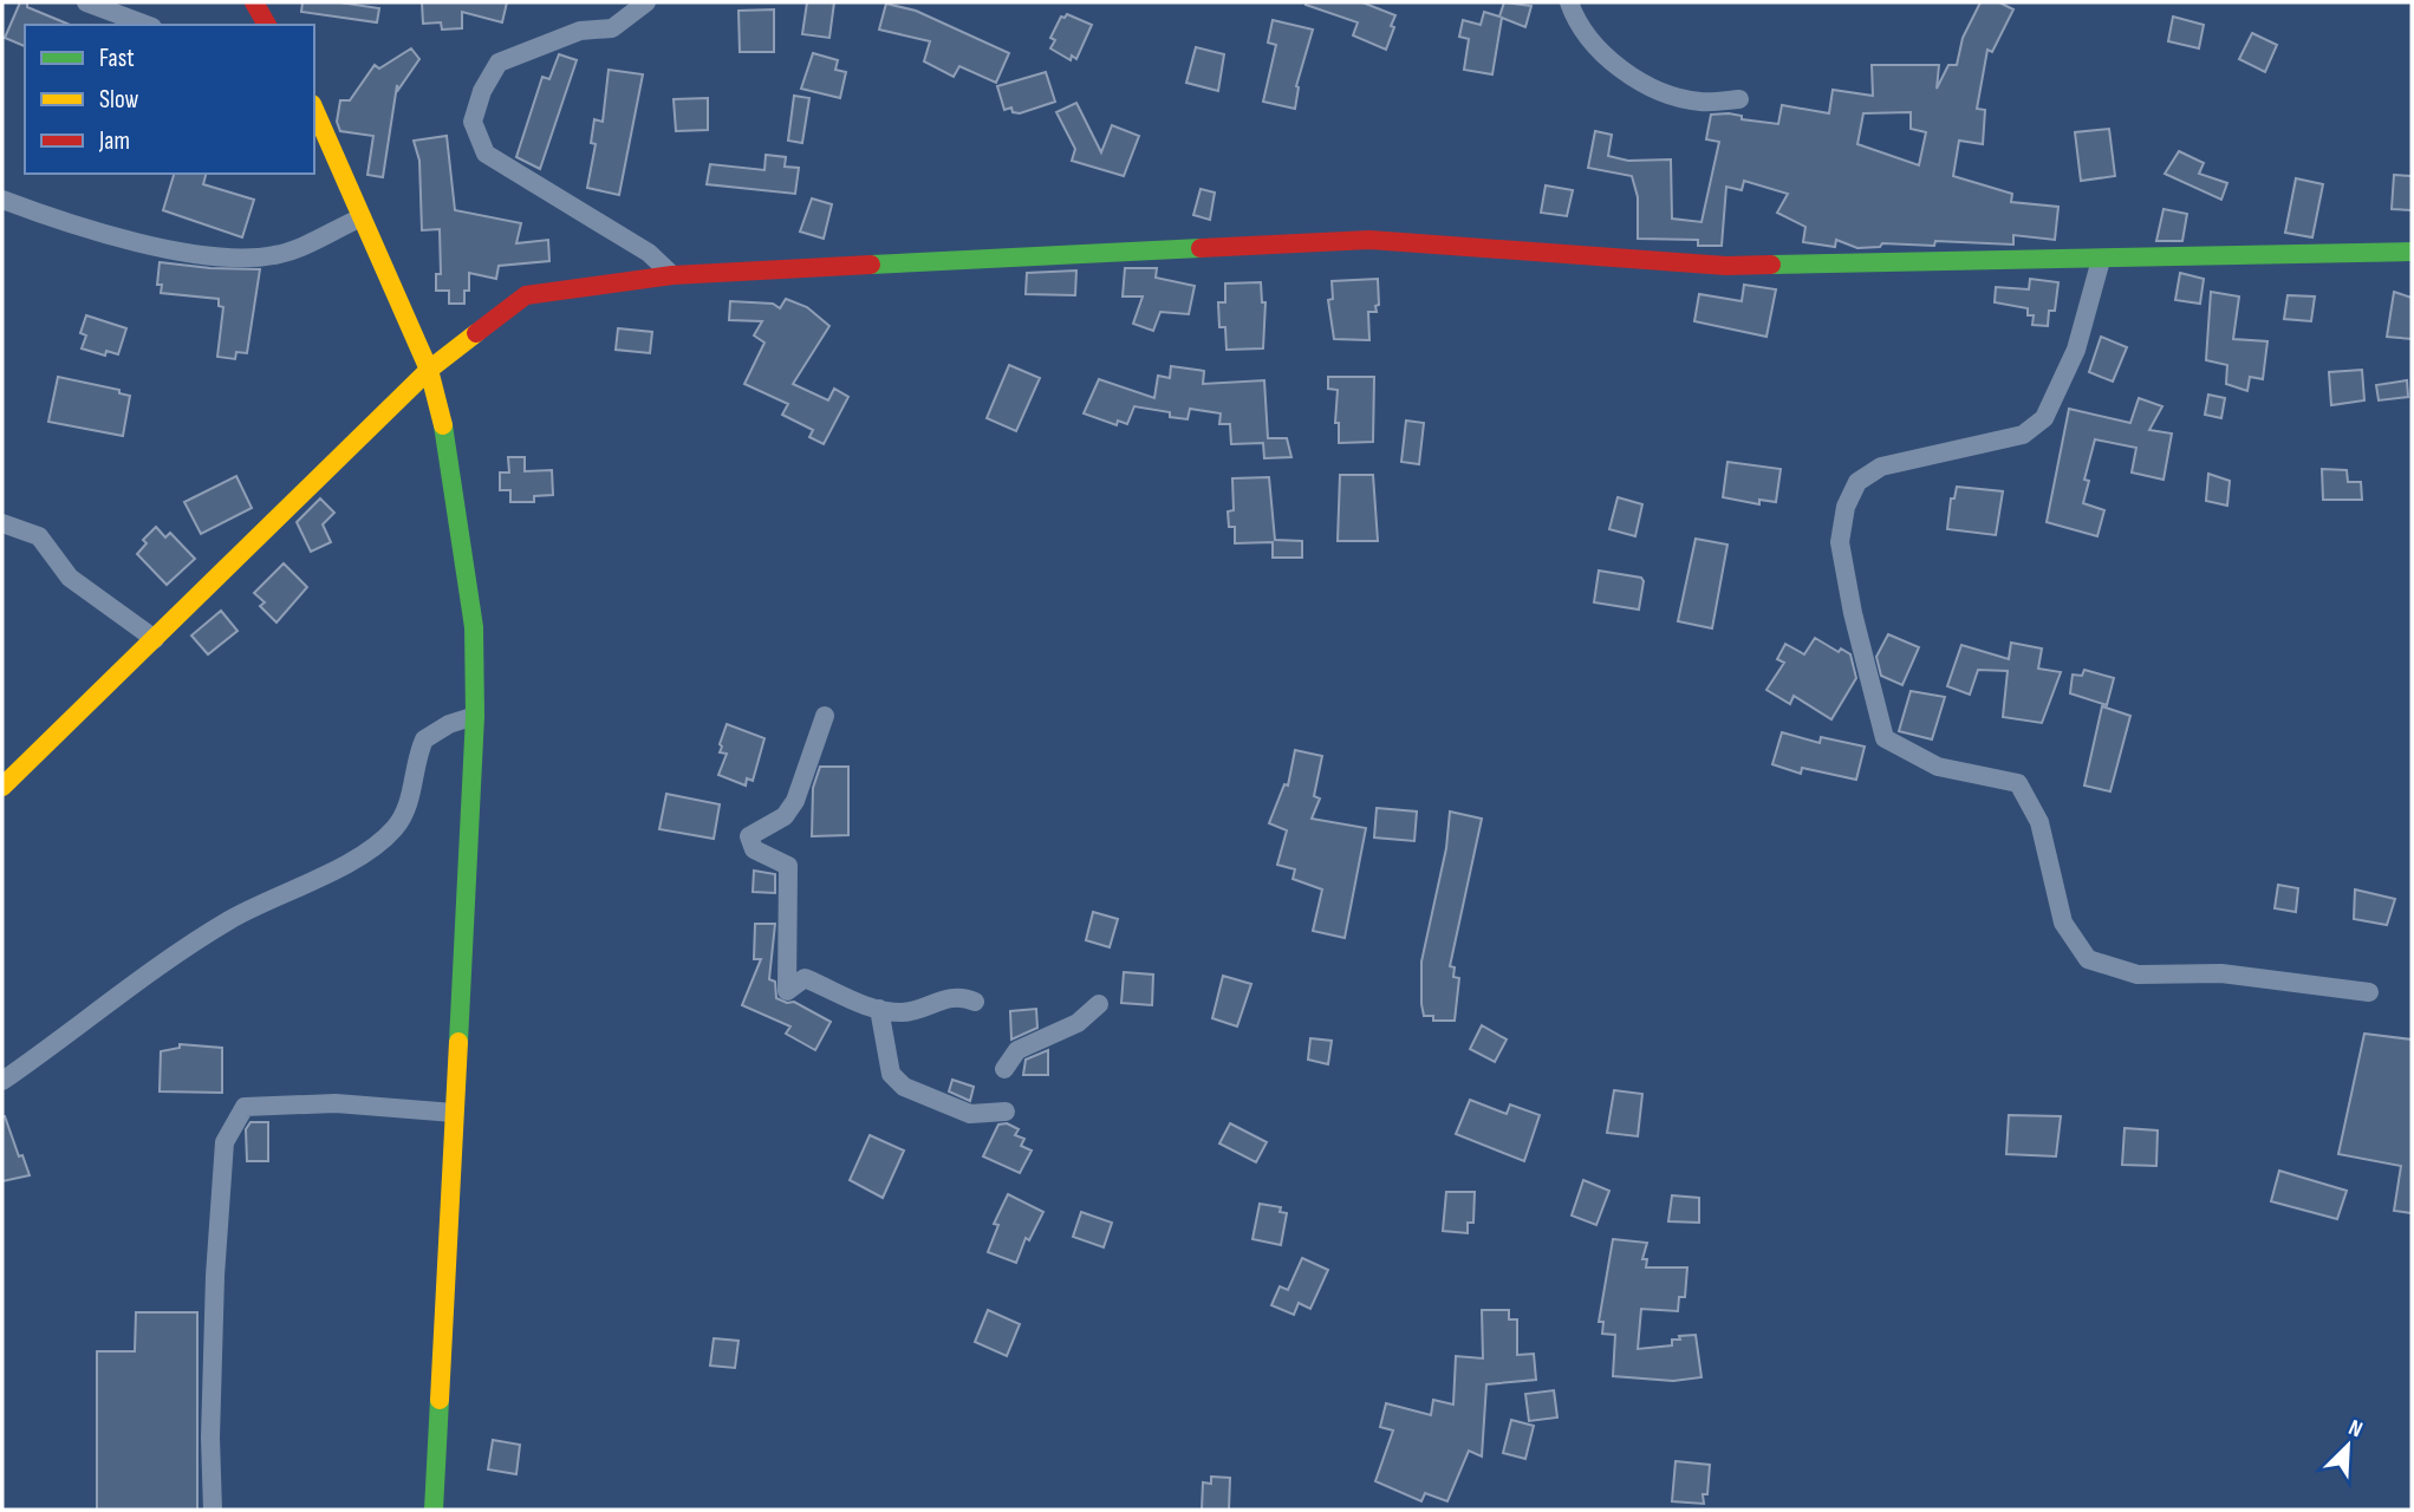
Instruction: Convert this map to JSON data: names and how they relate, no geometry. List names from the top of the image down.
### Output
{
  "legend": ["Fast", "Slow", "Jam"],
  "north": "top right"
}
